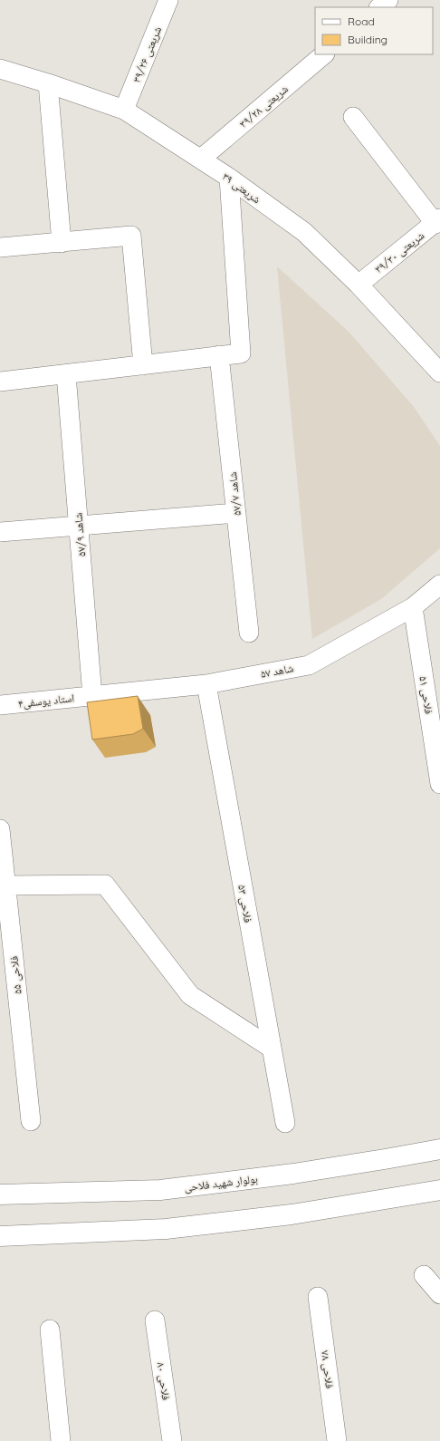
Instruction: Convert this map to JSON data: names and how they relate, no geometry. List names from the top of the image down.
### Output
{
  "streets": {
    "main road": ["بولوار شهید فلاحی"],
    "street": [
      "شریعتی ۳۹/۲۶",
      "شریعتی ۳۹/۲۸",
      "شریعتی ۳۹",
      "شریعتی ۳۹/۳۰",
      "شاهد ۵۷/۷",
      "شاهد ۵۷/۹",
      "شاهد ۵۷",
      "فلاحی ۵۱",
      "استاد یوسفی۴",
      "فلاحی ۵۳",
      "فلاحی ۵۵",
      "فلاحی ۷۸",
      "فلاحی ۸۰"
    ]
  },
  "crossings": [
    ["شریعتی ۳۹/۲۶", "شریعتی ۳۹"],
    ["شریعتی ۳۹/۲۸", "شریعتی ۳۹"],
    ["شریعتی ۳۹", "شریعتی ۳۹/۳۰"],
    ["شاهد ۵۷/۹", "شاهد ۵۷"],
    ["شاهد ۵۷/۹", "استاد یوسفی۴"],
    ["شاهد ۵۷", "فلاحی ۵۱"],
    ["شاهد ۵۷", "استاد یوسفی۴"],
    ["شاهد ۵۷", "فلاحی ۵۳"]
  ],
  "legend": ["Road", "Building"]
}
